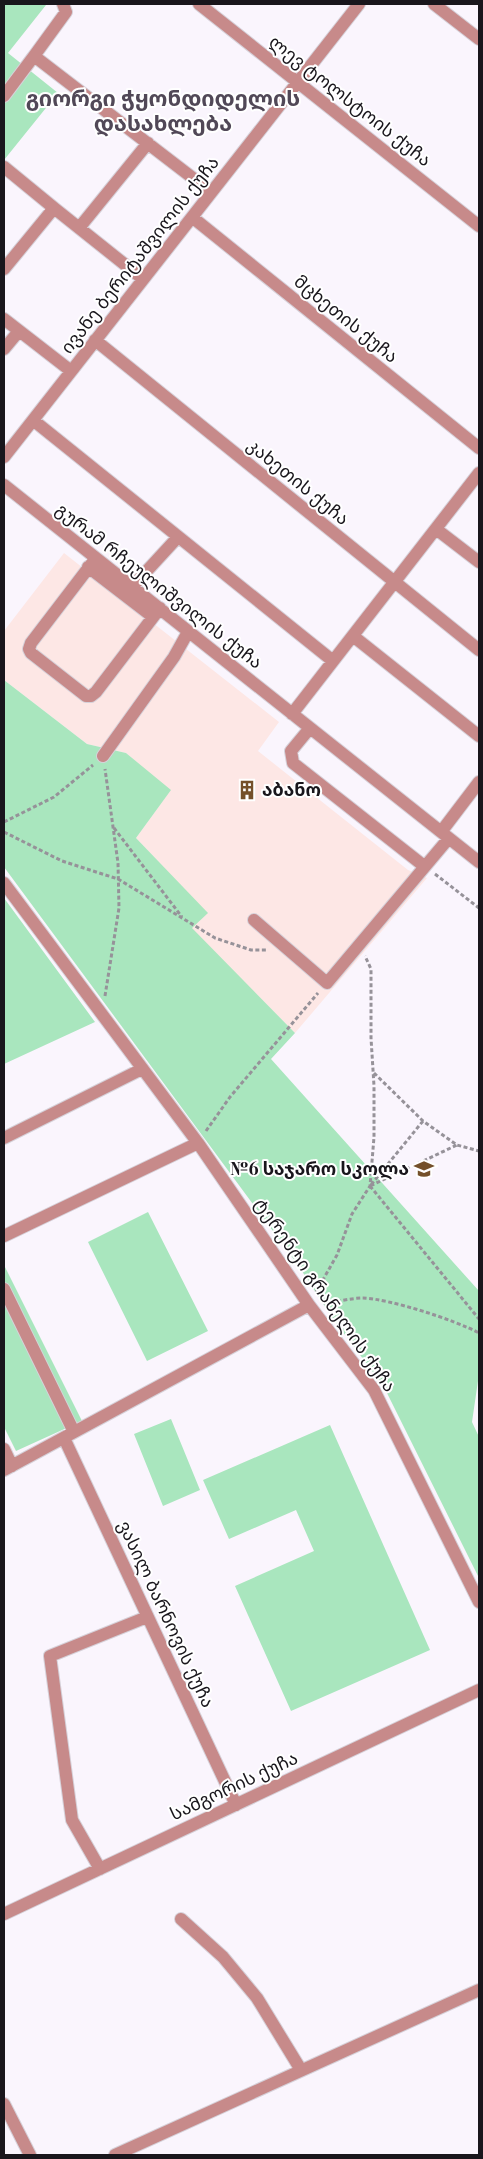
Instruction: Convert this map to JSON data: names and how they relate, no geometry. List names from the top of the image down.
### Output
{
  "streets": {
    "street": [
      "ლევ ტოლსტოის ქუჩა",
      "ივანე ბერიტაშვილის ქუჩა",
      "მცხეთის ქუჩა",
      "კახეთის ქუჩა",
      "გურამ რჩეულიშვილის ქუჩა",
      "ტერენტი გრანელის ქუჩა",
      "ვასილ ბარნოვის ქუჩა",
      "სამგორის ქუჩა"
    ]
  },
  "crossings": [
    ["ლევ ტოლსტოის ქუჩა", "ივანე ბერიტაშვილის ქუჩა"],
    ["ივანე ბერიტაშვილის ქუჩა", "მცხეთის ქუჩა"],
    ["ივანე ბერიტაშვილის ქუჩა", "კახეთის ქუჩა"],
    ["ვასილ ბარნოვის ქუჩა", "სამგორის ქუჩა"]
  ],
  "districts": ["გიორგი ჭყონდიდელის დასახლება"],
  "places": {
    "building": ["აბანო"],
    "school or university": ["№6 საჯარო სკოლა"]
  }
}
